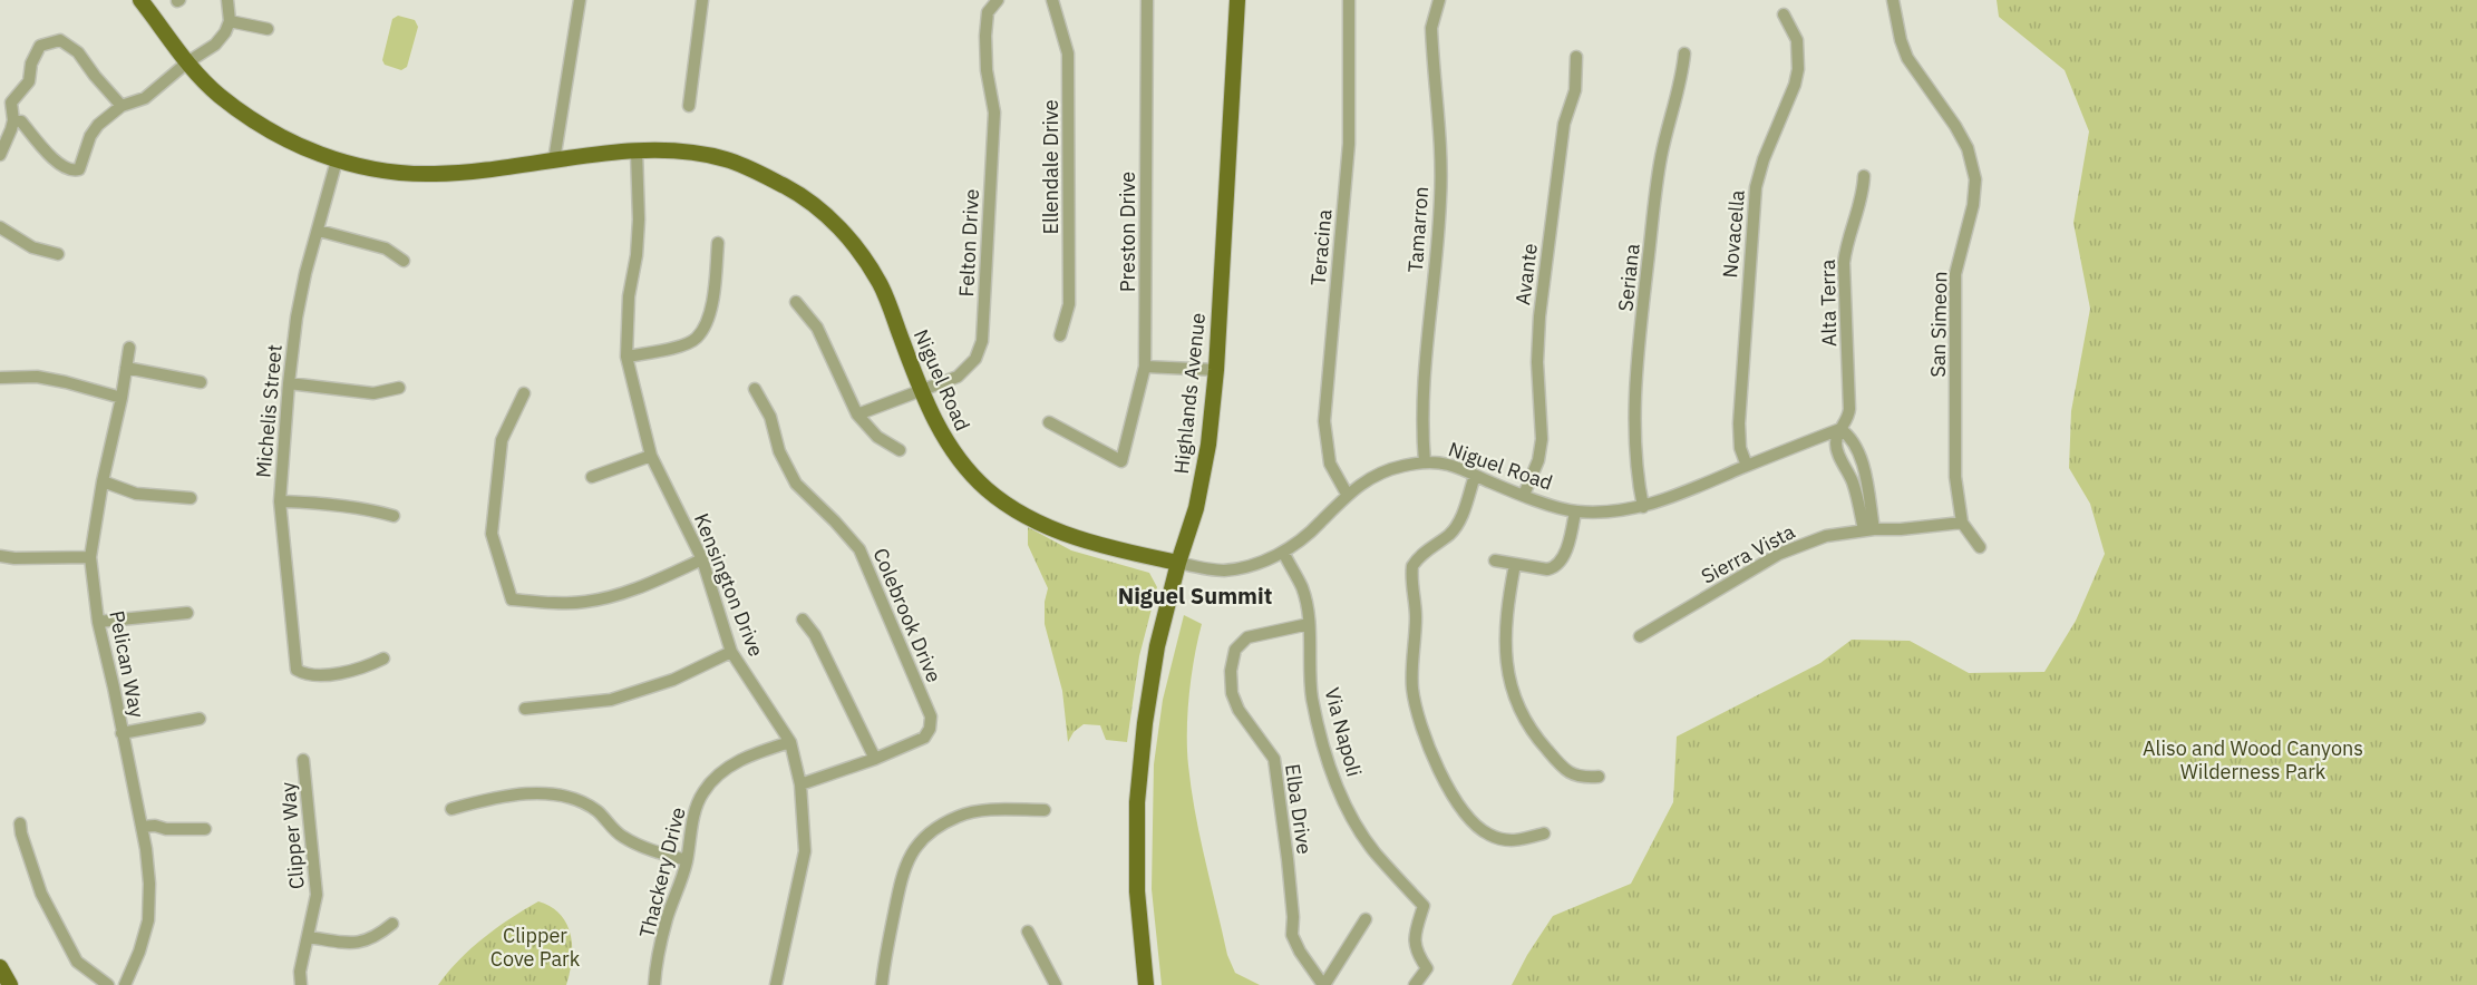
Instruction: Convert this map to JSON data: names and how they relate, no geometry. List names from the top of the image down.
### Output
{
  "streets": {
    "main road": ["Niguel Road", "Highlands Avenue"],
    "street": [
      "Ellendale Drive",
      "Tamarron",
      "Preston Drive",
      "Novacella",
      "Felton Drive",
      "Teracina",
      "Avante",
      "Seriana",
      "Alta Terra",
      "San Simeon",
      "Michelis Street",
      "Sierra Vista",
      "Kensington Drive",
      "Colebrook Drive",
      "Pelican Way",
      "Via Napoli",
      "Elba Drive",
      "Clipper Way",
      "Thackery Drive"
    ]
  },
  "crossings": [
    ["Tamarron", "Niguel Road"],
    ["Novacella", "Niguel Road"],
    ["Felton Drive", "Niguel Road"],
    ["Teracina", "Niguel Road"],
    ["Avante", "Niguel Road"],
    ["Seriana", "Niguel Road"],
    ["Alta Terra", "Niguel Road"],
    ["Alta Terra", "Sierra Vista"],
    ["San Simeon", "Sierra Vista"],
    ["Niguel Road", "Highlands Avenue"],
    ["Niguel Road", "Michelis Street"],
    ["Niguel Road", "Kensington Drive"],
    ["Niguel Road", "Via Napoli"],
    ["Kensington Drive", "Thackery Drive"],
    ["Via Napoli", "Elba Drive"]
  ],
  "districts": ["Niguel Summit"],
  "parks": ["Aliso and Wood Canyons Wilderness Park", "Clipper Cove Park"]
}
